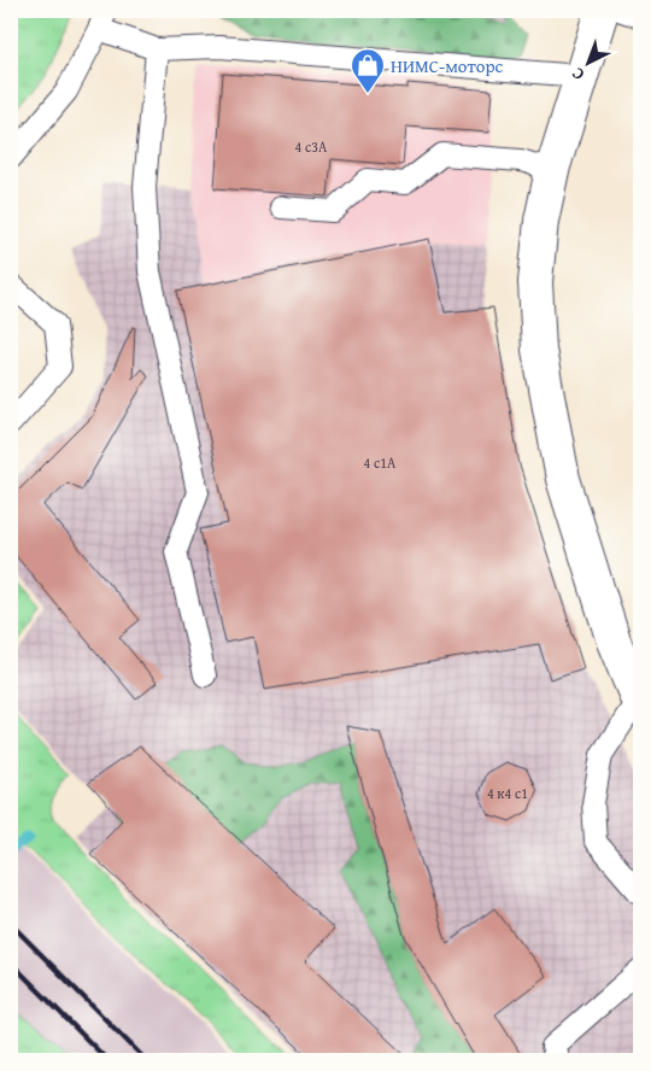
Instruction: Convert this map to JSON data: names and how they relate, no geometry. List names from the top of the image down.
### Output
{
  "places": {
    "shop": ["НИМС-моторс"]
  },
  "house_numbers": ["4 с3А", "4 с1А", "4 к4 с1"],
  "north": "bottom left"
}
